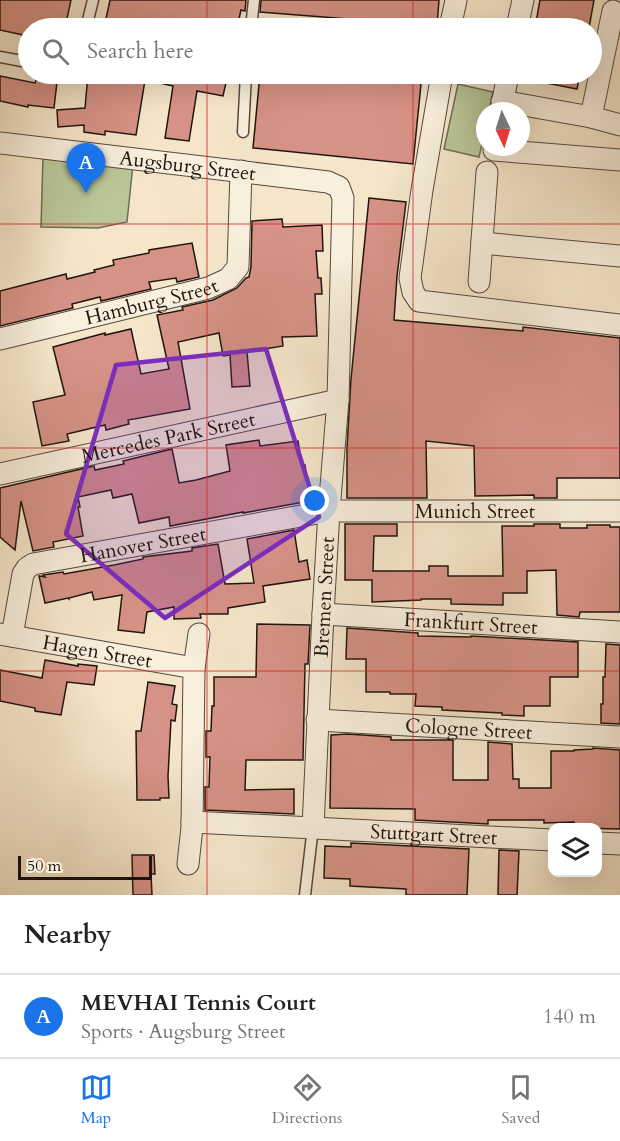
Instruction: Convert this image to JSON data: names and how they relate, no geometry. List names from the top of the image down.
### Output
{
  "streets": {
    "street": [
      "Augsburg Street",
      "Hamburg Street",
      "Mercedes Park Street",
      "Munich Street",
      "Hanover Street",
      "Bremen Street",
      "Frankfurt Street",
      "Hagen Street",
      "Cologne Street",
      "Stuttgart Street"
    ]
  },
  "crossings": [
    ["Augsburg Street", "Hamburg Street"],
    ["Augsburg Street", "Bremen Street"],
    ["Mercedes Park Street", "Bremen Street"],
    ["Munich Street", "Hanover Street"],
    ["Munich Street", "Bremen Street"],
    ["Hanover Street", "Bremen Street"],
    ["Hanover Street", "Hagen Street"],
    ["Bremen Street", "Frankfurt Street"],
    ["Bremen Street", "Cologne Street"],
    ["Bremen Street", "Stuttgart Street"]
  ],
  "scale_bar": "50 m",
  "north": "bottom",
  "page": {
    "search": "Search here",
    "pins": "A",
    "scale": "50 m",
    "heading": "Nearby",
    "list": [
      {
        "mark": "A",
        "name": "MEVHAI Tennis Court",
        "note": "Sports · Augsburg Street",
        "value": "140 m"
      }
    ],
    "nav": ["Map", "Directions", "Saved"]
  }
}
